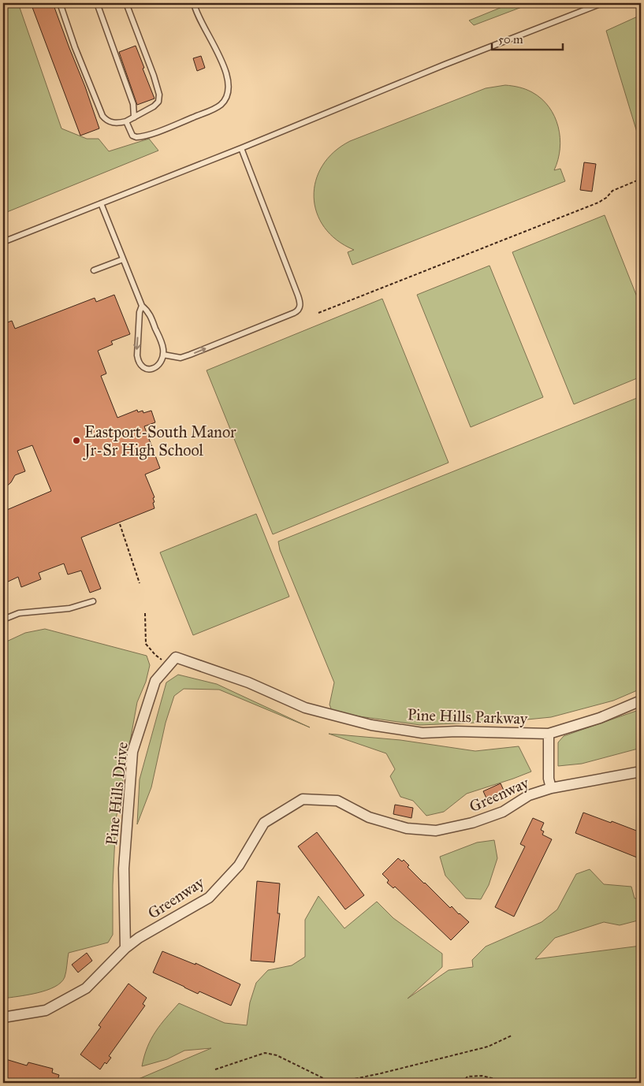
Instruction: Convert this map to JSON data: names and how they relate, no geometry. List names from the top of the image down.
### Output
{
  "streets": {
    "street": ["Pine Hills Parkway", "Pine Hills Drive", "Greenway"]
  },
  "crossings": [
    ["Pine Hills Parkway", "Pine Hills Drive"],
    ["Pine Hills Parkway", "Greenway"],
    ["Pine Hills Drive", "Greenway"]
  ],
  "places": ["Eastport-South Manor Jr-Sr High School"],
  "scale_bar": "50 m"
}
